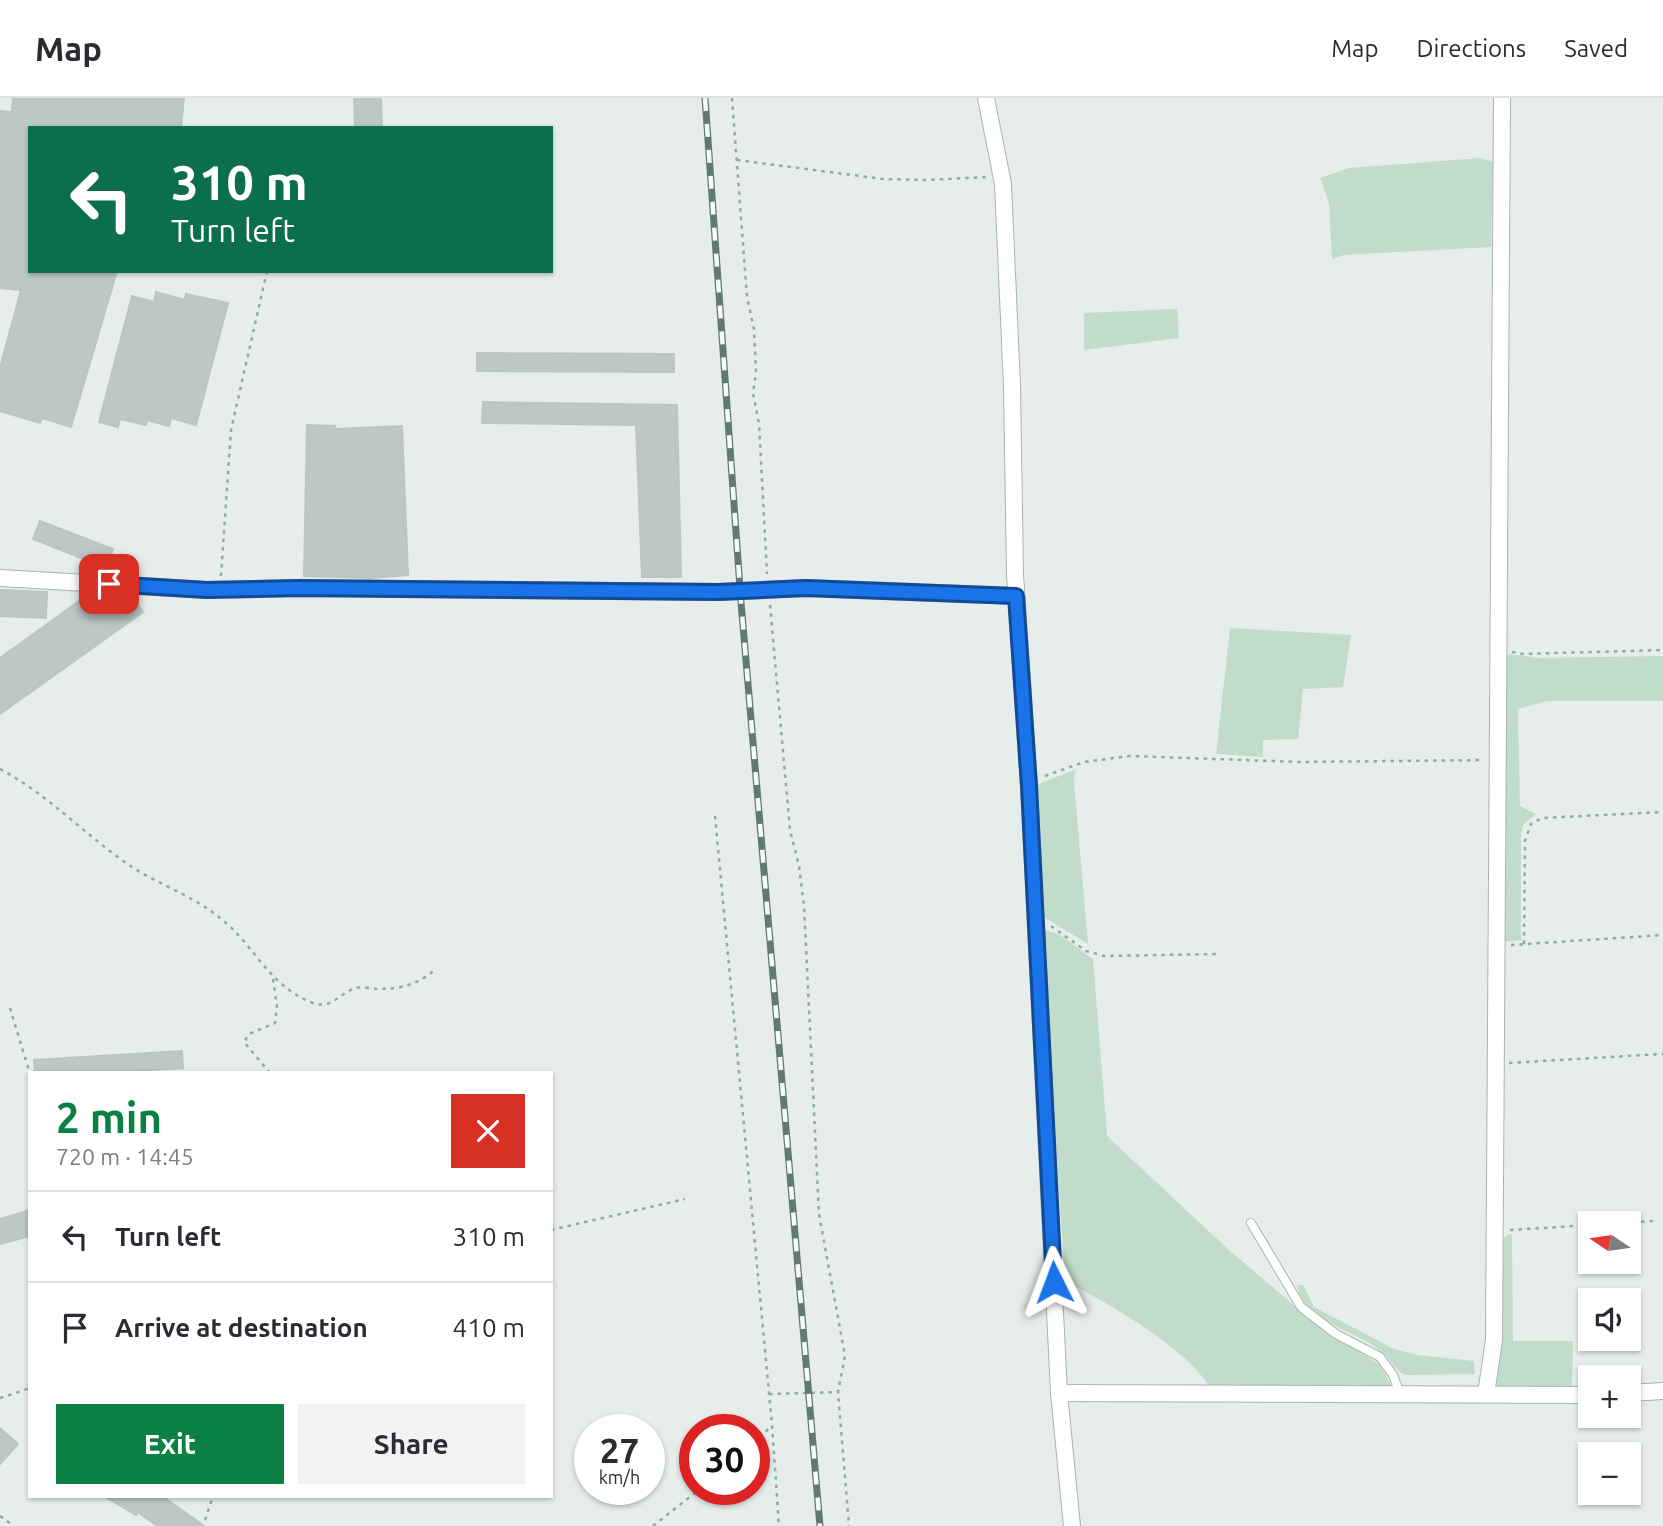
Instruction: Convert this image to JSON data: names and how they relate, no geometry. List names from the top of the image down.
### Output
{
  "north": "left",
  "page": {
    "header": "Map",
    "nav": ["Map", "Directions", "Saved"],
    "turn": ["310 m", "Turn left"],
    "heading": ["2 min", "720 m · 14:45"],
    "list": [
      {
        "name": "Turn left",
        "value": "310 m"
      },
      {
        "name": "Arrive at destination",
        "value": "410 m"
      }
    ],
    "map_buttons": ["+", "−"],
    "buttons": ["Exit", "Share"],
    "speed": "27 km/h",
    "limit": "30"
  }
}
